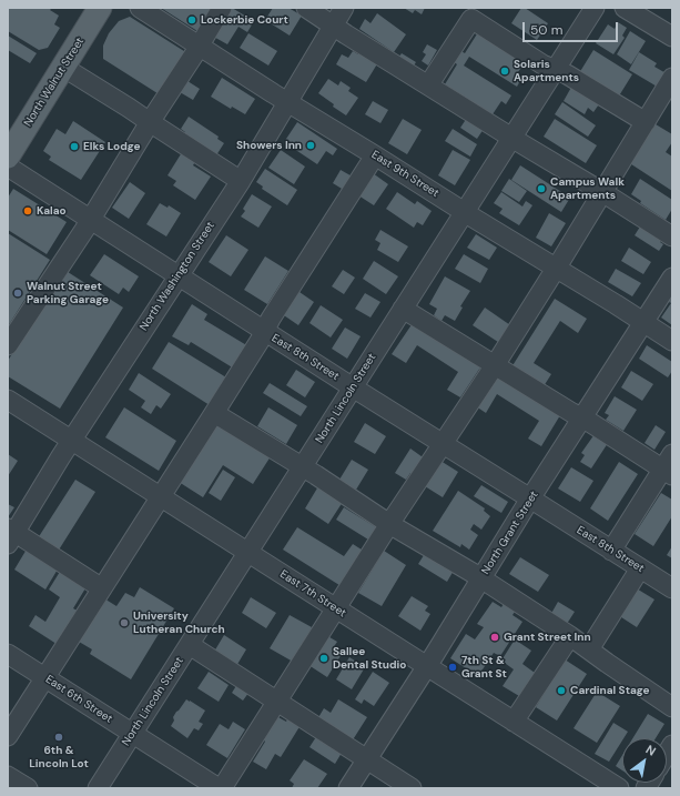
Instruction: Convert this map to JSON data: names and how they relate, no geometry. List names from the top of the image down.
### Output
{
  "streets": {
    "main road": ["North Walnut Street"],
    "street": [
      "East 9th Street",
      "North Washington Street",
      "East 8th Street",
      "North Lincoln Street",
      "North Grant Street",
      "East 7th Street",
      "East 6th Street"
    ]
  },
  "crossings": [
    ["East 9th Street", "North Washington Street"],
    ["East 9th Street", "North Lincoln Street"],
    ["East 9th Street", "North Grant Street"],
    ["North Washington Street", "East 8th Street"],
    ["North Washington Street", "East 7th Street"],
    ["East 8th Street", "North Lincoln Street"],
    ["East 8th Street", "North Grant Street"],
    ["North Lincoln Street", "East 7th Street"],
    ["North Lincoln Street", "East 6th Street"],
    ["North Grant Street", "East 7th Street"]
  ],
  "places": [
    "Lockerbie Court",
    "Solaris Apartments",
    "Showers Inn",
    "Elks Lodge",
    "Campus Walk Apartments",
    "Kalao",
    "Walnut Street Parking Garage",
    "University Lutheran Church",
    "Grant Street Inn",
    "Sallee Dental Studio",
    "7th St & Grant St",
    "Cardinal Stage",
    "6th & Lincoln Lot"
  ],
  "scale_bar": "50 m",
  "north": "top right"
}
